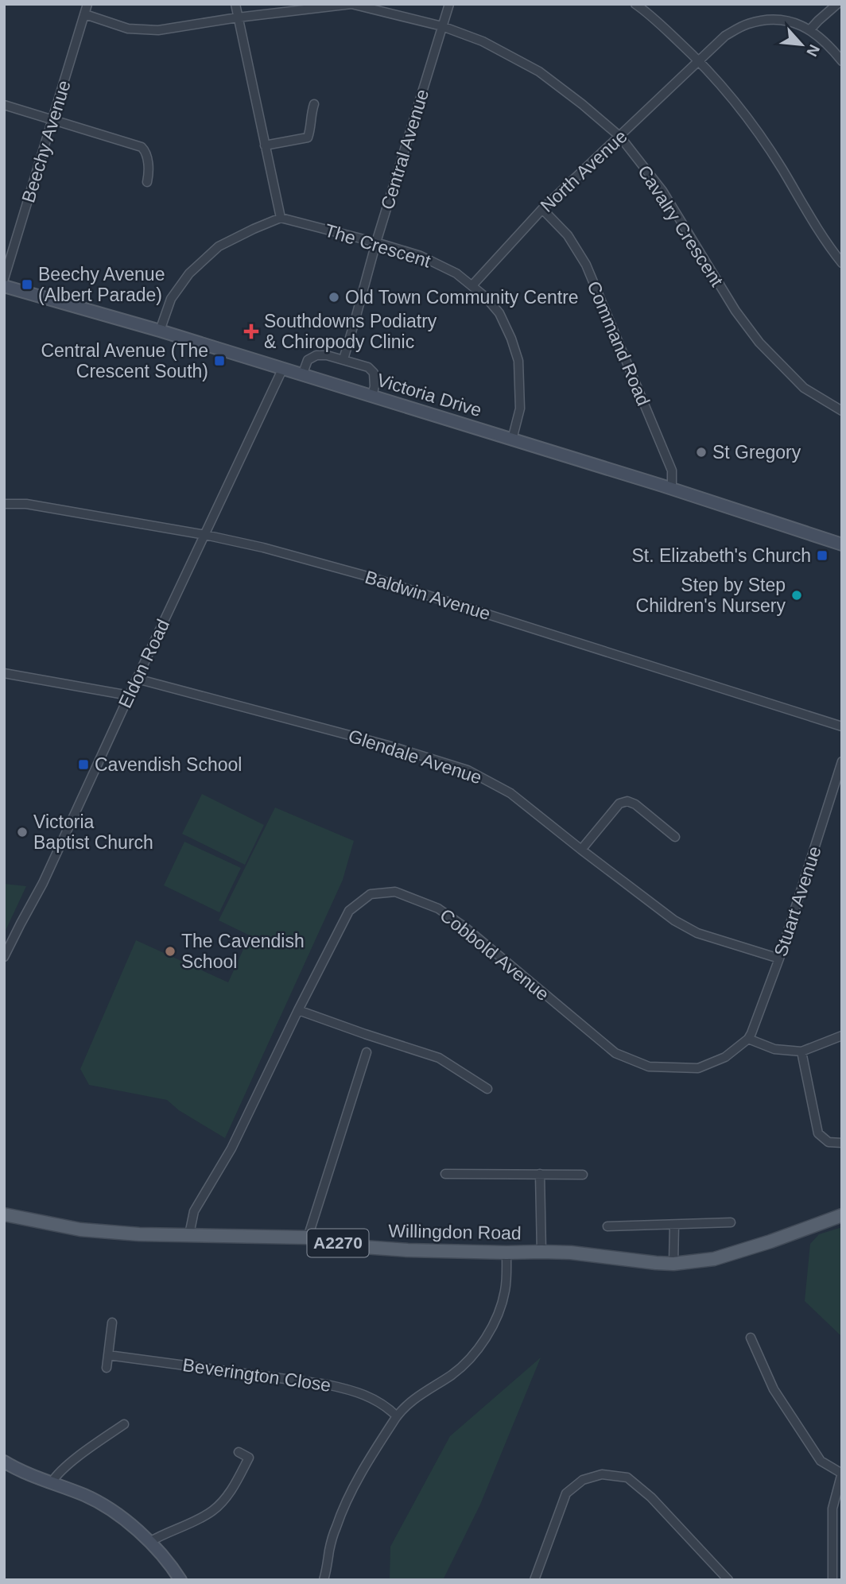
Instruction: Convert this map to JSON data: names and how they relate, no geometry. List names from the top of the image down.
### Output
{
  "streets": {
    "main road": ["Willingdon Road", "A2270"],
    "street": [
      "Beechy Avenue",
      "Central Avenue",
      "North Avenue",
      "Cavalry Crescent",
      "The Crescent",
      "Command Road",
      "Victoria Drive",
      "Baldwin Avenue",
      "Eldon Road",
      "Glendale Avenue",
      "Stuart Avenue",
      "Cobbold Avenue",
      "Beverington Close"
    ]
  },
  "crossings": [
    ["Beechy Avenue", "Cavalry Crescent"],
    ["Central Avenue", "Cavalry Crescent"],
    ["Central Avenue", "The Crescent"],
    ["North Avenue", "Cavalry Crescent"],
    ["North Avenue", "The Crescent"],
    ["North Avenue", "Command Road"],
    ["The Crescent", "Victoria Drive"],
    ["Command Road", "Victoria Drive"],
    ["Victoria Drive", "Eldon Road"],
    ["Baldwin Avenue", "Eldon Road"],
    ["Eldon Road", "Glendale Avenue"],
    ["Glendale Avenue", "Stuart Avenue"],
    ["Stuart Avenue", "Cobbold Avenue"],
    ["Cobbold Avenue", "Willingdon Road"]
  ],
  "places": {
    "transit": [
      "Beechy Avenue (Albert Parade)",
      "Central Avenue (The Crescent South)",
      "St. Elizabeth's Church",
      "Cavendish School"
    ],
    "other": [
      "Old Town Community Centre",
      "St Gregory",
      "Step by Step Children's Nursery",
      "Victoria Baptist Church",
      "The Cavendish School"
    ],
    "health": ["Southdowns Podiatry & Chiropody Clinic"]
  },
  "north": "bottom right"
}
